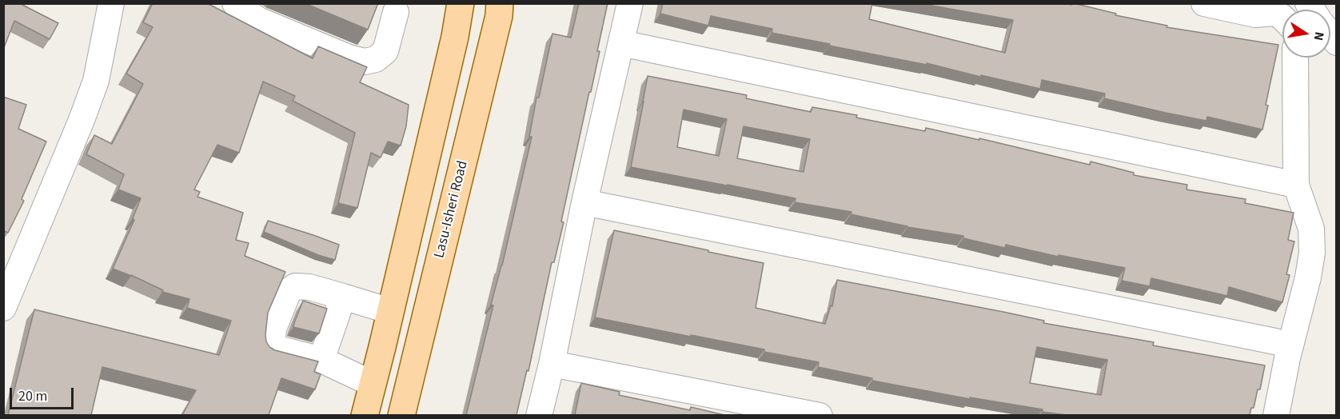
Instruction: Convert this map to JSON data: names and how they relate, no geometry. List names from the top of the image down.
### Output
{
  "streets": {
    "main road": ["Lasu-Isheri Road"]
  },
  "scale_bar": "20 m",
  "north": "right"
}
